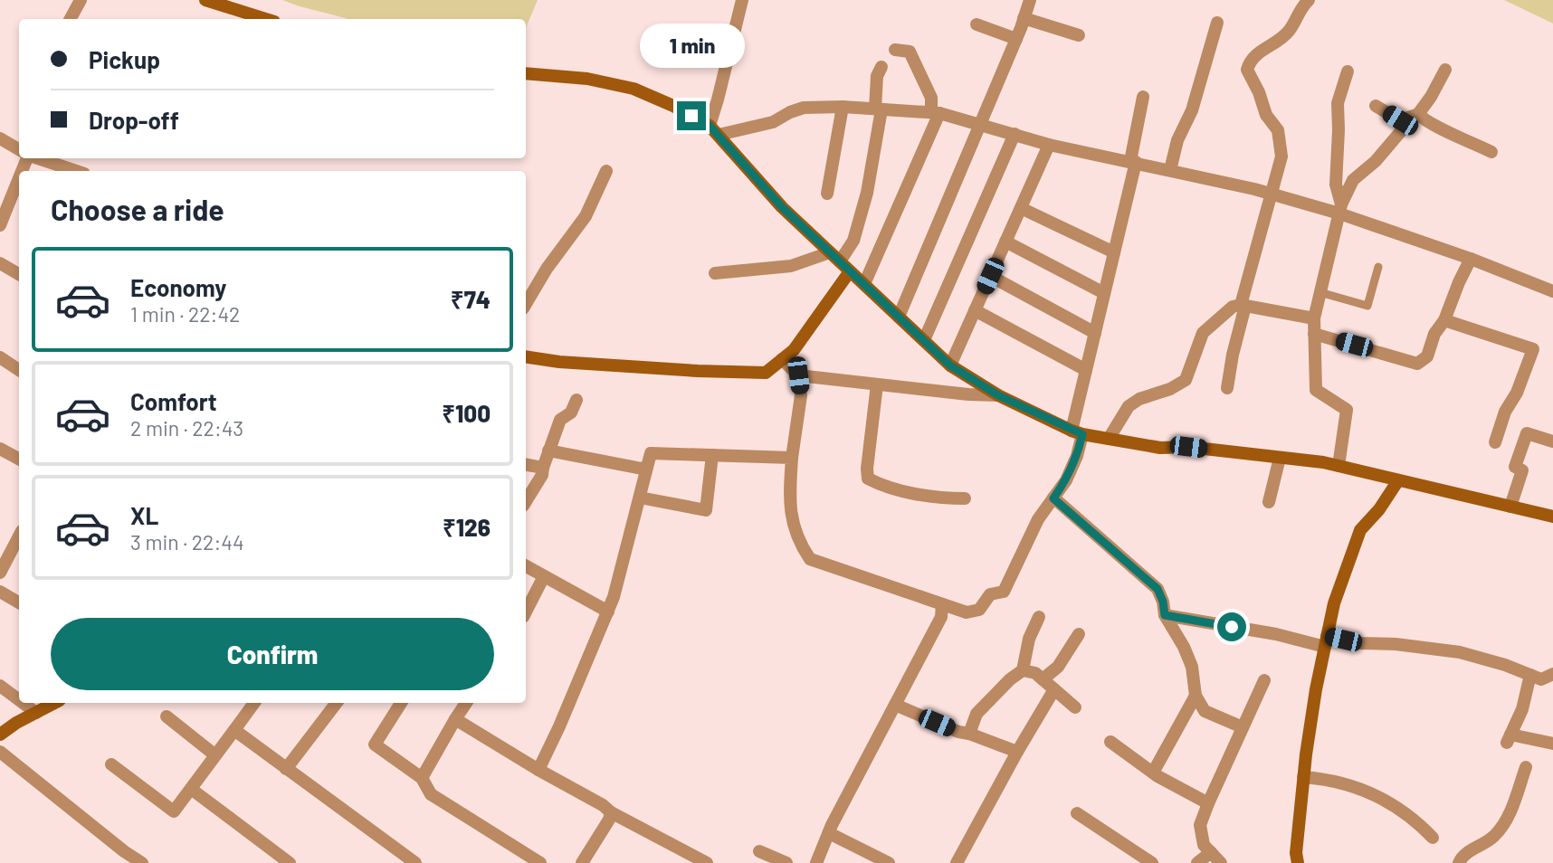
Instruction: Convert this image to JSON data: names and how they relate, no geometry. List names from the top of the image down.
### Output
{
  "page": {
    "banner": ["Pickup", "Drop-off"],
    "bubble": "1 min",
    "heading": "Choose a ride",
    "list": [
      {
        "name": "Economy",
        "note": "1 min · 22:42",
        "value": "₹74"
      },
      {
        "name": "Comfort",
        "note": "2 min · 22:43",
        "value": "₹100"
      },
      {
        "name": "XL",
        "note": "3 min · 22:44",
        "value": "₹126"
      }
    ],
    "buttons": "Confirm"
  }
}
